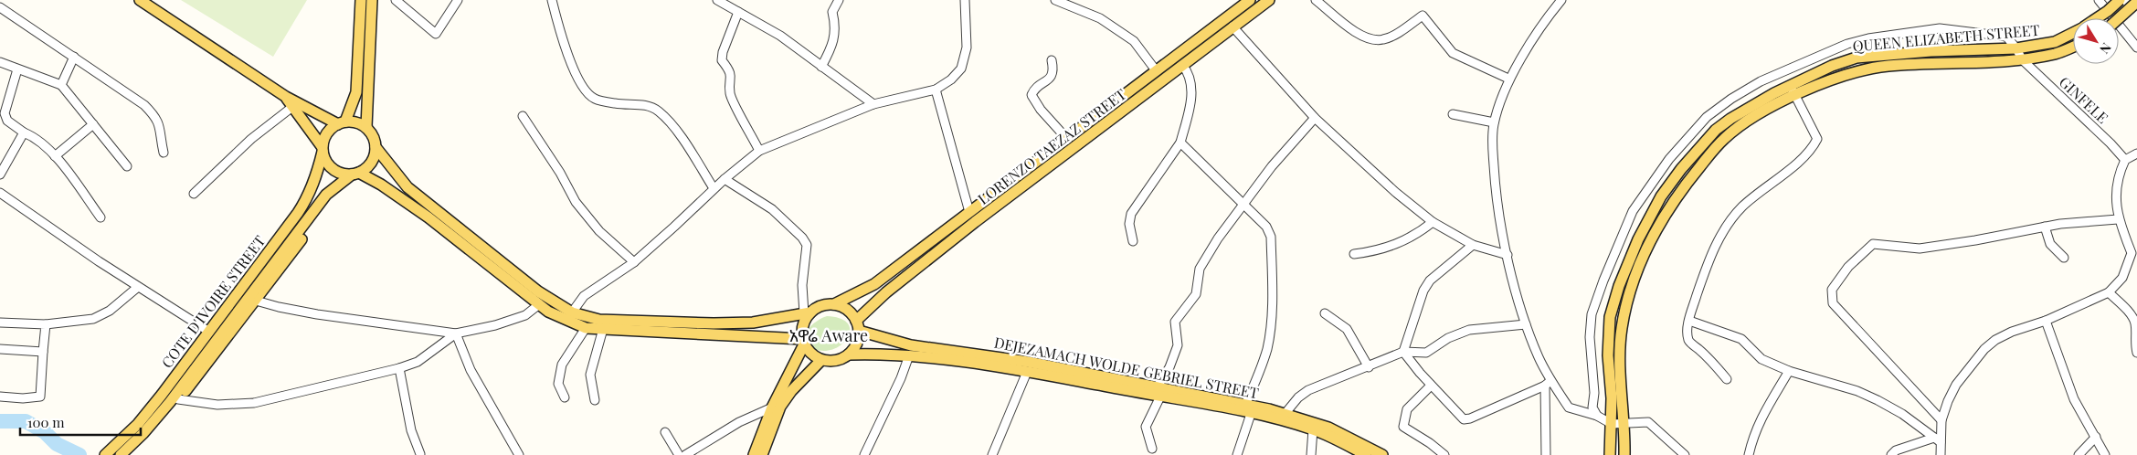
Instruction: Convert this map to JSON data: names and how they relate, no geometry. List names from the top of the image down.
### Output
{
  "streets": {
    "main road": [
      "QUEEN ELIZABETH STREET",
      "LORENZO TAEZAZ STREET",
      "COTE D'IVOIRE STREET",
      "DEJEZAMACH WOLDE GEBRIEL STREET"
    ],
    "street": ["GINFELE"]
  },
  "crossings": [
    ["QUEEN ELIZABETH STREET", "GINFELE"],
    ["LORENZO TAEZAZ STREET", "DEJEZAMACH WOLDE GEBRIEL STREET"]
  ],
  "districts": ["አዋሬ Aware"],
  "scale_bar": "100 m",
  "north": "bottom right"
}
